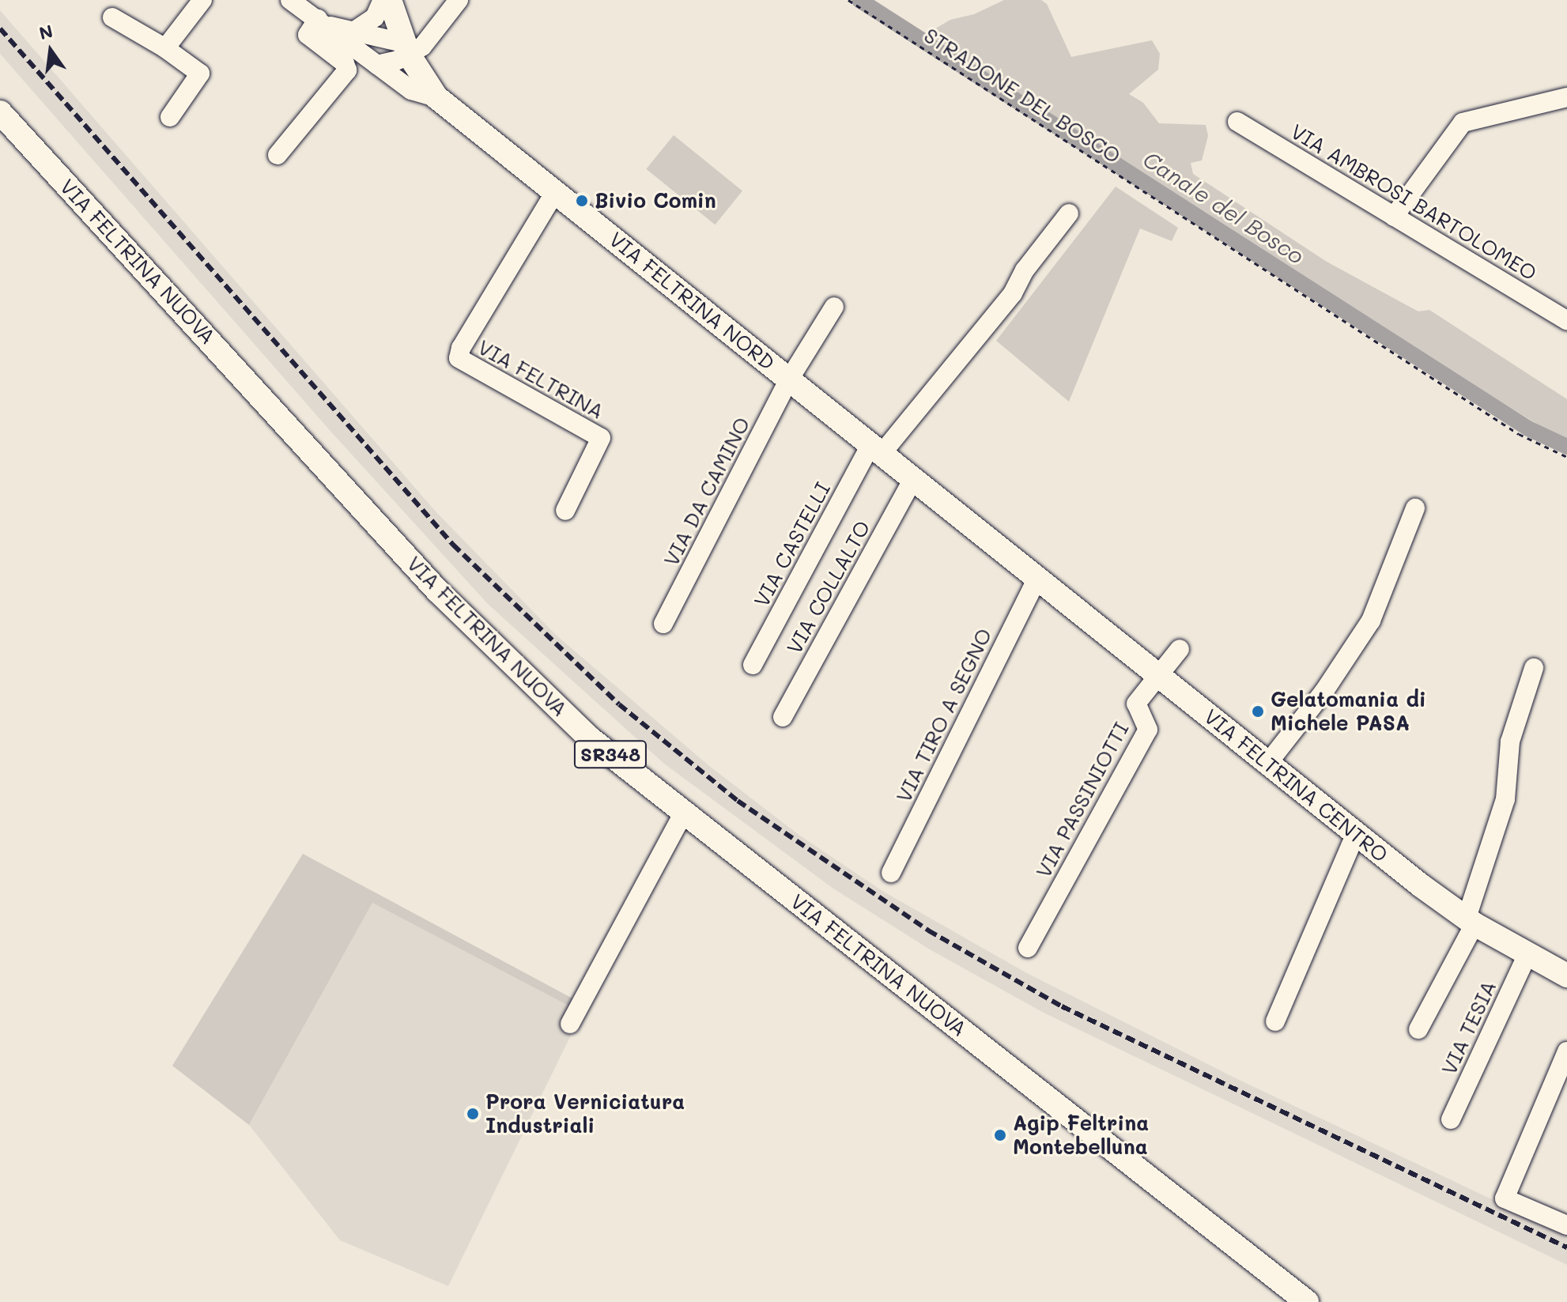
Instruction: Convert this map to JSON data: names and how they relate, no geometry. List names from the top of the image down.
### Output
{
  "streets": {
    "main road": [
      "VIA FELTRINA NUOVA",
      "VIA FELTRINA NORD",
      "SR348",
      "VIA FELTRINA CENTRO"
    ],
    "street": [
      "VIA AMBROSI BARTOLOMEO",
      "VIA FELTRINA",
      "VIA DA CAMINO",
      "VIA CASTELLI",
      "VIA COLLALTO",
      "VIA TIRO A SEGNO",
      "VIA PASSINIOTTI",
      "VIA TESIA"
    ],
    "path": ["STRADONE DEL BOSCO"]
  },
  "crossings": [
    ["VIA FELTRINA NORD", "VIA FELTRINA"],
    ["VIA FELTRINA NORD", "VIA DA CAMINO"],
    ["VIA FELTRINA NORD", "VIA CASTELLI"],
    ["VIA FELTRINA NORD", "VIA COLLALTO"],
    ["VIA FELTRINA NORD", "VIA TIRO A SEGNO"],
    ["VIA FELTRINA NORD", "VIA FELTRINA CENTRO"],
    ["VIA TIRO A SEGNO", "VIA FELTRINA CENTRO"],
    ["VIA FELTRINA CENTRO", "VIA PASSINIOTTI"],
    ["VIA FELTRINA CENTRO", "VIA TESIA"]
  ],
  "water": ["Canale del Bosco"],
  "places": [
    "Bivio Comin",
    "Gelatomania di Michele PASA",
    "Prora Verniciatura Industriali",
    "Agip Feltrina Montebelluna"
  ],
  "north": "top"
}
